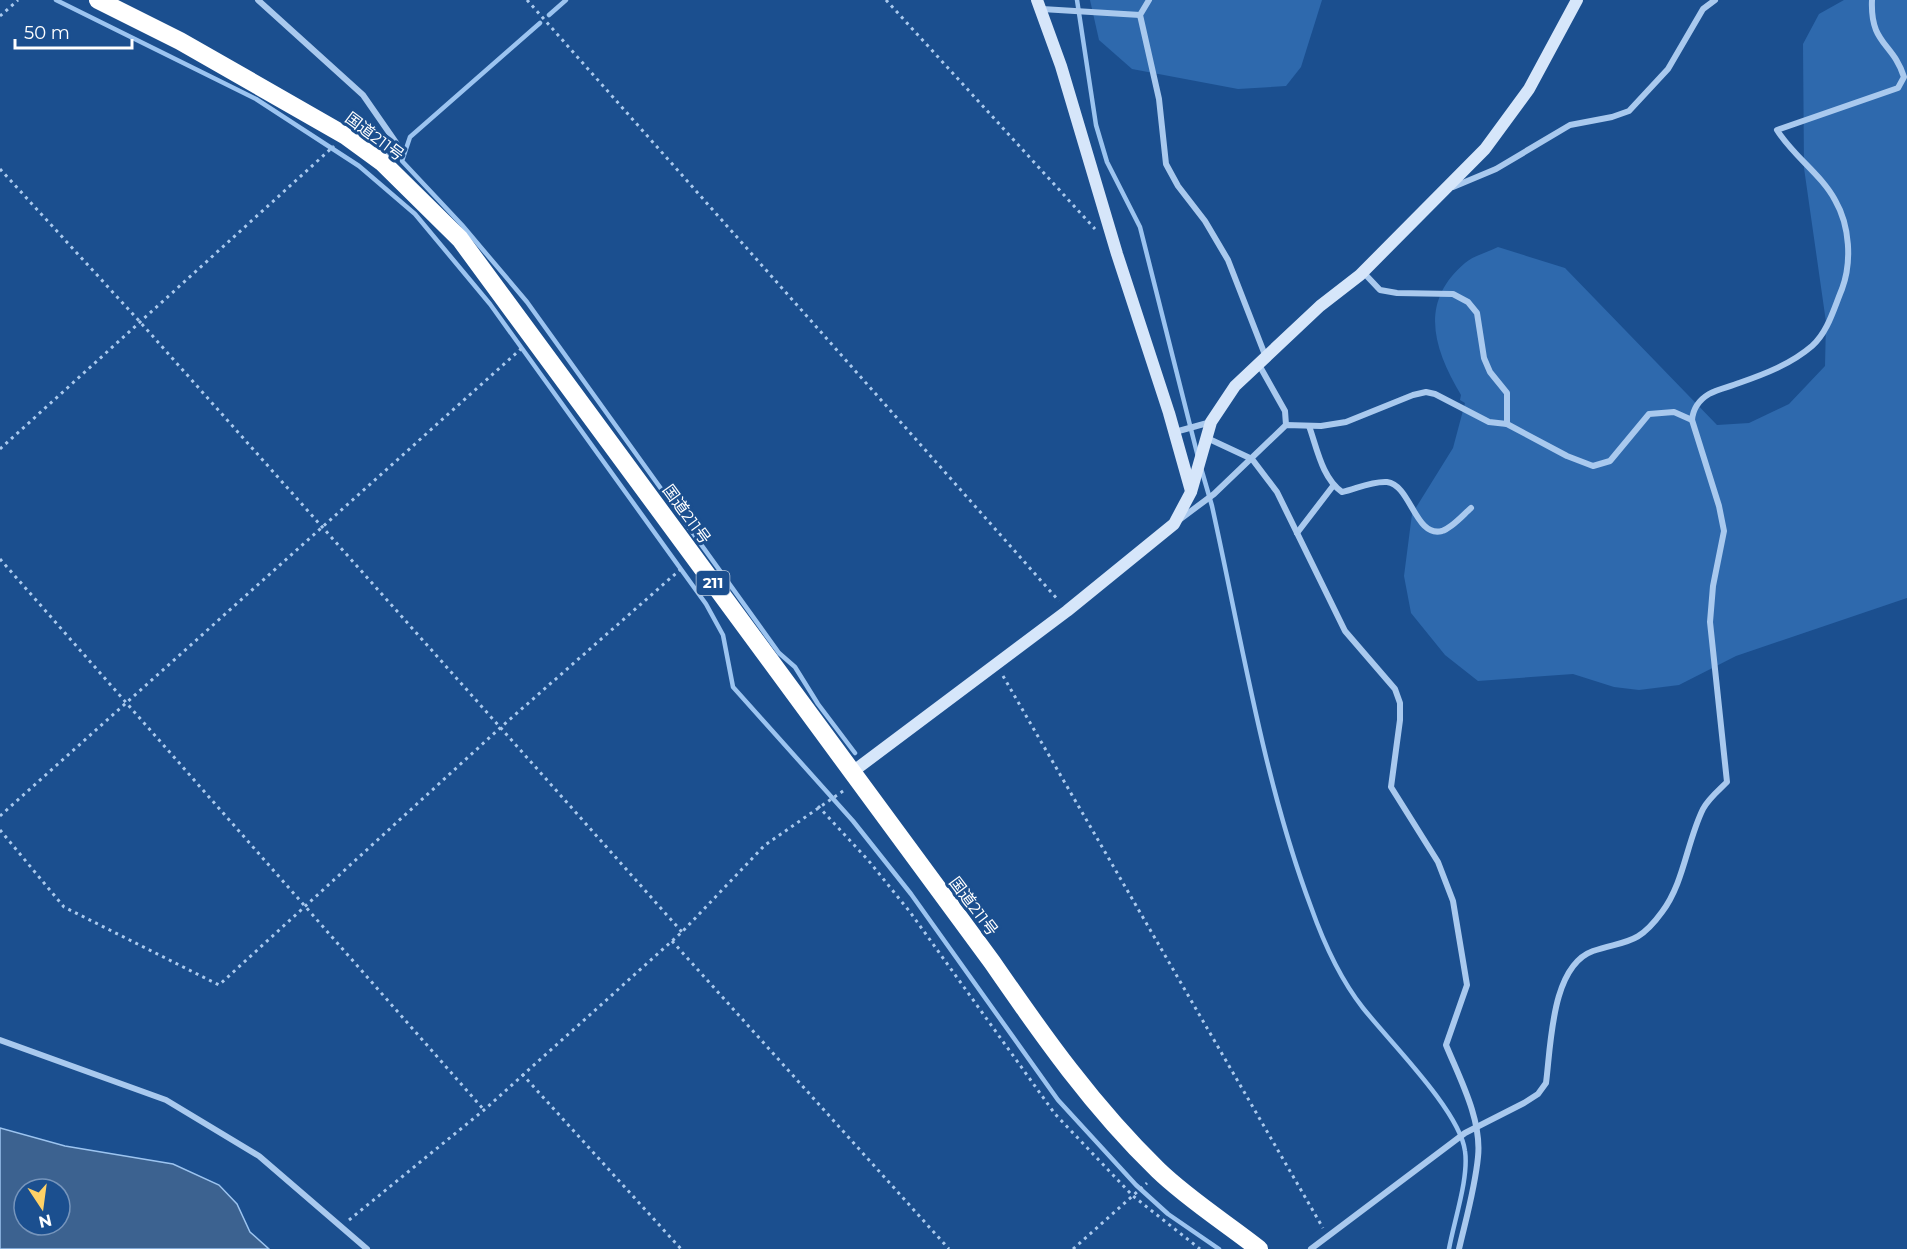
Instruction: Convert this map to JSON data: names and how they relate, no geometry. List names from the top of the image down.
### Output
{
  "streets": {
    "highway": ["国道211号", "211"]
  },
  "scale_bar": "50 m",
  "north": "bottom"
}
